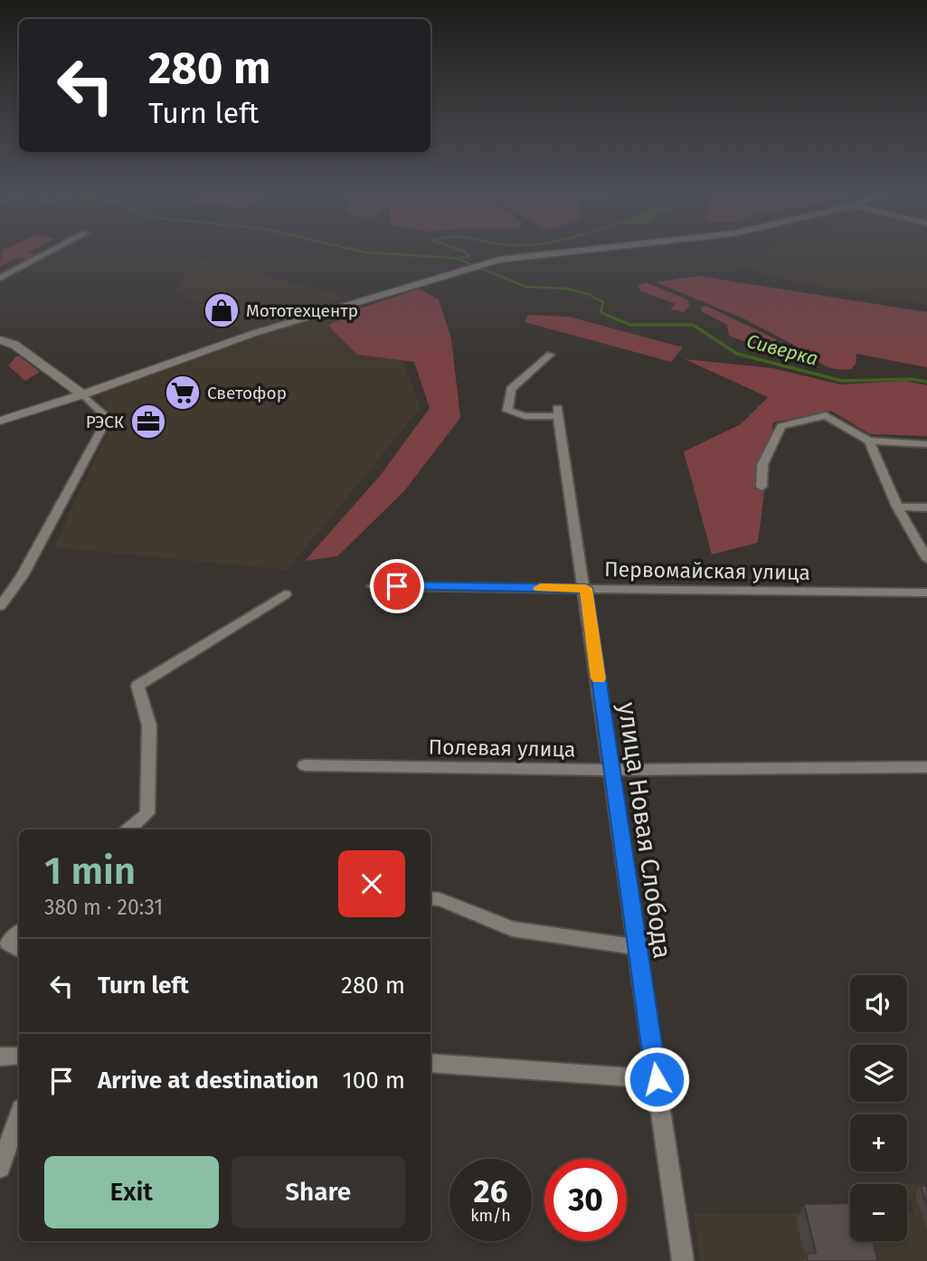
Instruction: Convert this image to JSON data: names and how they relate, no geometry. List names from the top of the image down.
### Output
{
  "streets": {
    "street": ["Первомайская улица", "Полевая улица", "улица Новая Слобода"]
  },
  "crossings": [
    ["Первомайская улица", "улица Новая Слобода"],
    ["Полевая улица", "улица Новая Слобода"]
  ],
  "water": ["Сиверка"],
  "places": {
    "shop": ["Мототехцентр"],
    "supermarket": ["Светофор"],
    "office": ["РЭСК"]
  },
  "page": {
    "turn": ["280 m", "Turn left"],
    "heading": ["1 min", "380 m · 20:31"],
    "list": [
      {
        "name": "Turn left",
        "value": "280 m"
      },
      {
        "name": "Arrive at destination",
        "value": "100 m"
      }
    ],
    "map_buttons": ["+", "−"],
    "buttons": ["Exit", "Share"],
    "speed": "26 km/h",
    "limit": "30"
  }
}
